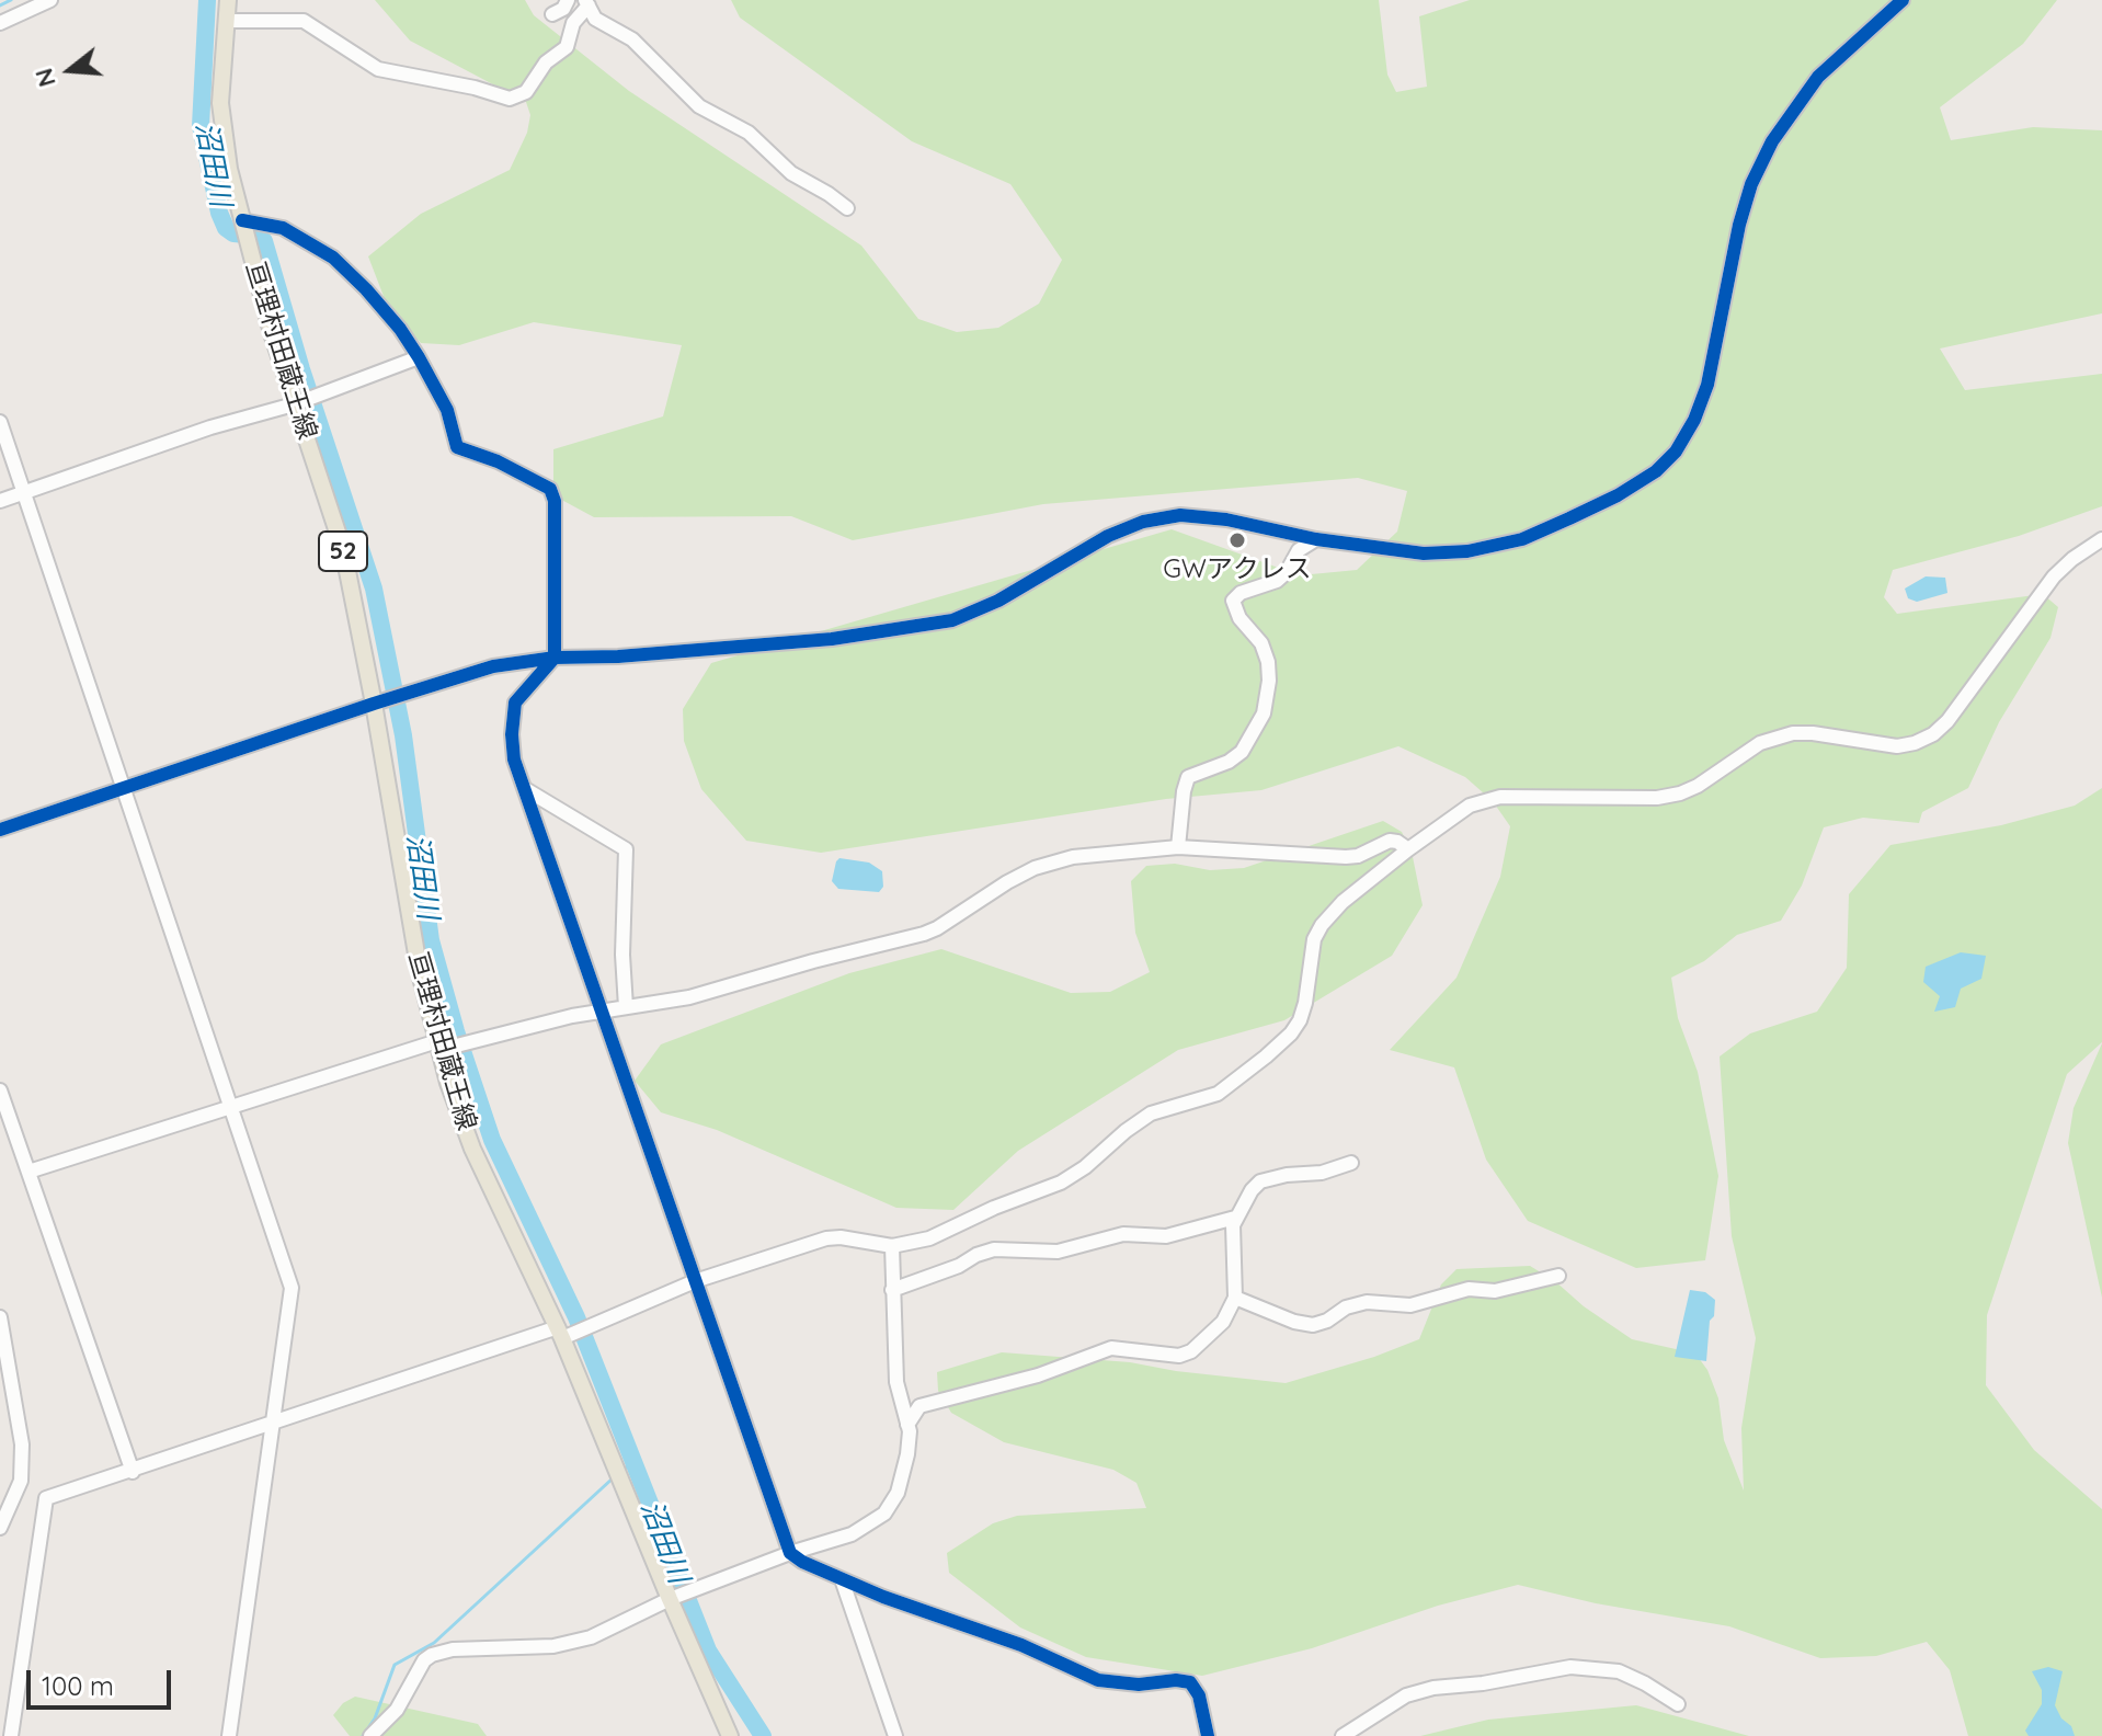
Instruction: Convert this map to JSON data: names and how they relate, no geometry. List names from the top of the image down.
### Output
{
  "streets": {
    "main road": ["亘理村田蔵王線", "52"]
  },
  "water": ["沼田川"],
  "places": ["GWアクレス"],
  "scale_bar": "100 m",
  "north": "left"
}
